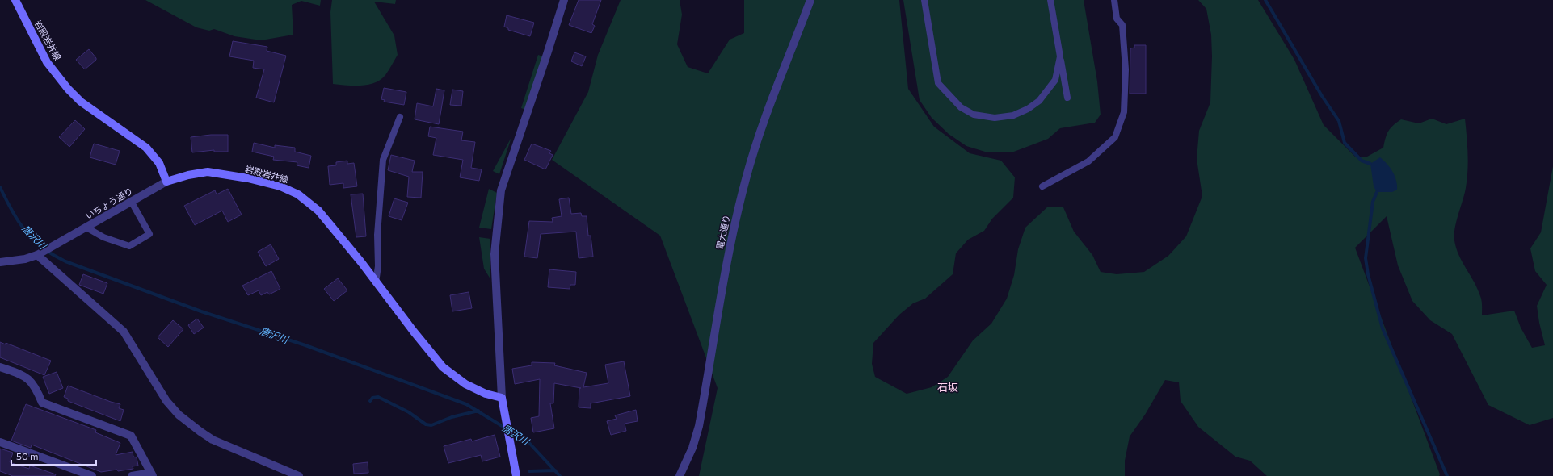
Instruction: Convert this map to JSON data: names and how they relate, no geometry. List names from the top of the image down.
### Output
{
  "streets": {
    "main road": ["岩殿岩井線"],
    "street": ["いちょう通り", "電大通り"]
  },
  "crossings": [
    ["岩殿岩井線", "いちょう通り"]
  ],
  "districts": ["石坂"],
  "water": ["唐沢川"],
  "scale_bar": "50 m"
}
